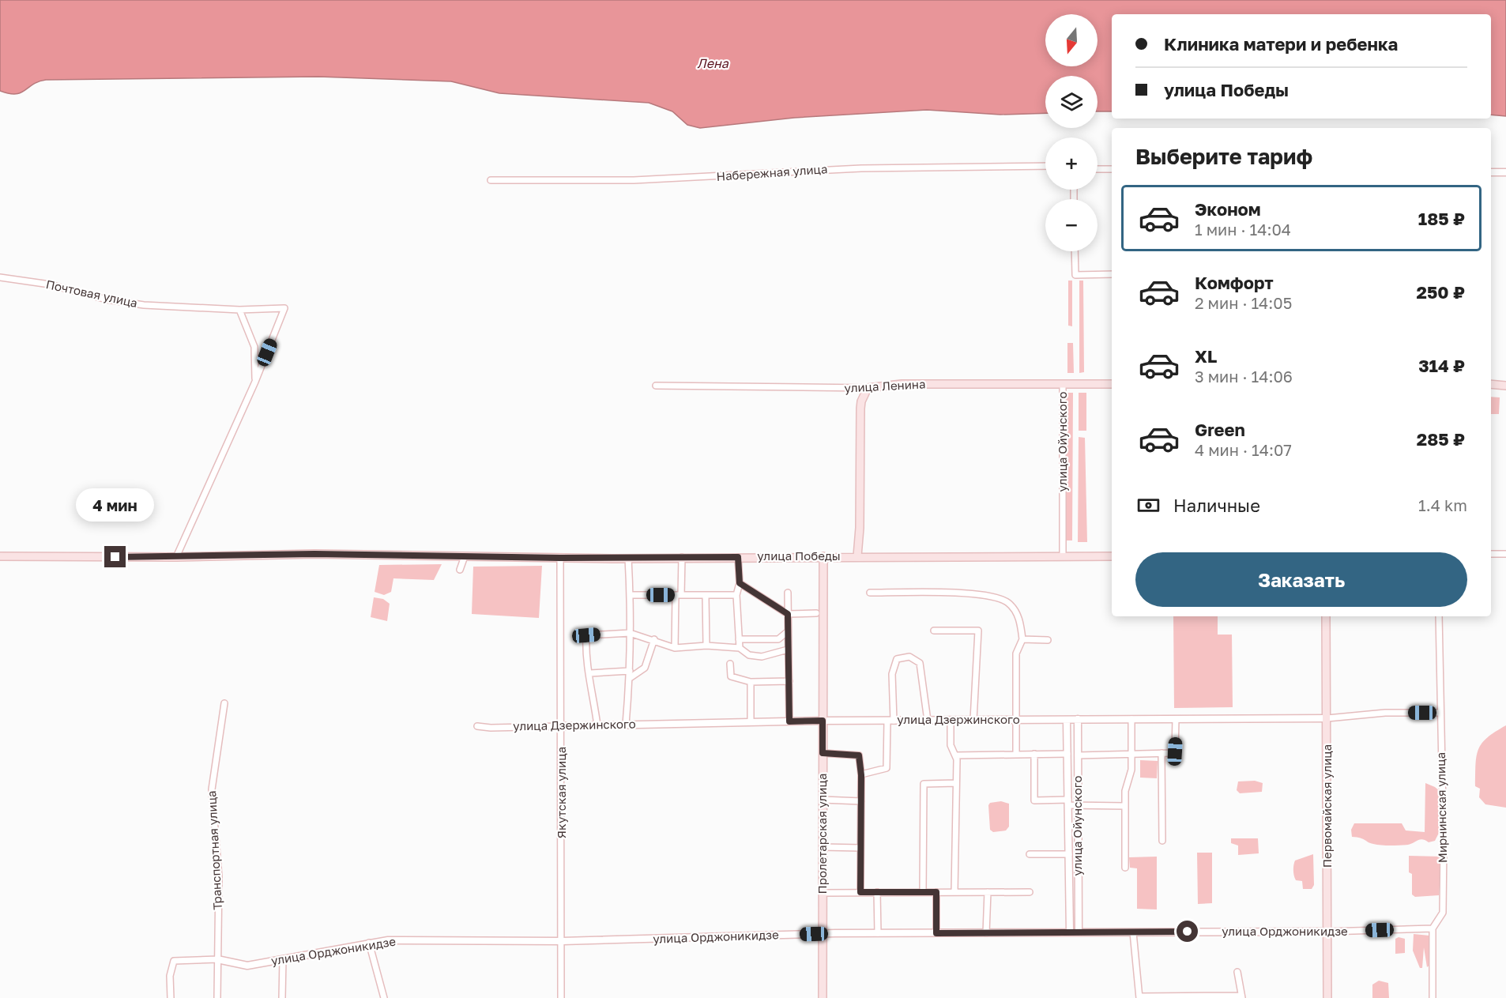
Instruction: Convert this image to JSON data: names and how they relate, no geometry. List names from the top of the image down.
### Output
{
  "streets": {
    "main road": [
      "улица Ленина",
      "улица Победы",
      "Первомайская улица",
      "Пролетарская улица"
    ],
    "street": [
      "Набережная улица",
      "Почтовая улица",
      "улица Ойунского",
      "улица Дзержинского",
      "Якутская улица",
      "Мирнинская улица",
      "Транспортная улица",
      "улица Орджоникидзе"
    ]
  },
  "crossings": [
    ["улица Ленина", "улица Ойунского"],
    ["улица Ойунского", "улица Победы"],
    ["улица Ойунского", "улица Дзержинского"],
    ["улица Ойунского", "улица Орджоникидзе"],
    ["улица Победы", "Якутская улица"],
    ["улица Победы", "Пролетарская улица"],
    ["улица Дзержинского", "Якутская улица"],
    ["улица Дзержинского", "Первомайская улица"],
    ["улица Дзержинского", "Мирнинская улица"],
    ["улица Дзержинского", "Пролетарская улица"],
    ["Якутская улица", "улица Орджоникидзе"],
    ["Первомайская улица", "улица Орджоникидзе"],
    ["Мирнинская улица", "улица Орджоникидзе"],
    ["Пролетарская улица", "улица Орджоникидзе"],
    ["Транспортная улица", "улица Орджоникидзе"]
  ],
  "water": ["Лена"],
  "north": "bottom",
  "page": {
    "map_buttons": ["+", "−"],
    "banner": ["Клиника матери и ребенка", "улица Победы"],
    "heading": "Выберите тариф",
    "list": [
      {
        "name": "Эконом",
        "note": "1 мин · 14:04",
        "value": "185 ₽"
      },
      {
        "name": "Комфорт",
        "note": "2 мин · 14:05",
        "value": "250 ₽"
      },
      {
        "name": "XL",
        "note": "3 мин · 14:06",
        "value": "314 ₽"
      },
      {
        "name": "Green",
        "note": "4 мин · 14:07",
        "value": "285 ₽"
      }
    ],
    "pay": ["Наличные", "1.4 km"],
    "bubble": "4 мин",
    "buttons": "Заказать"
  }
}
